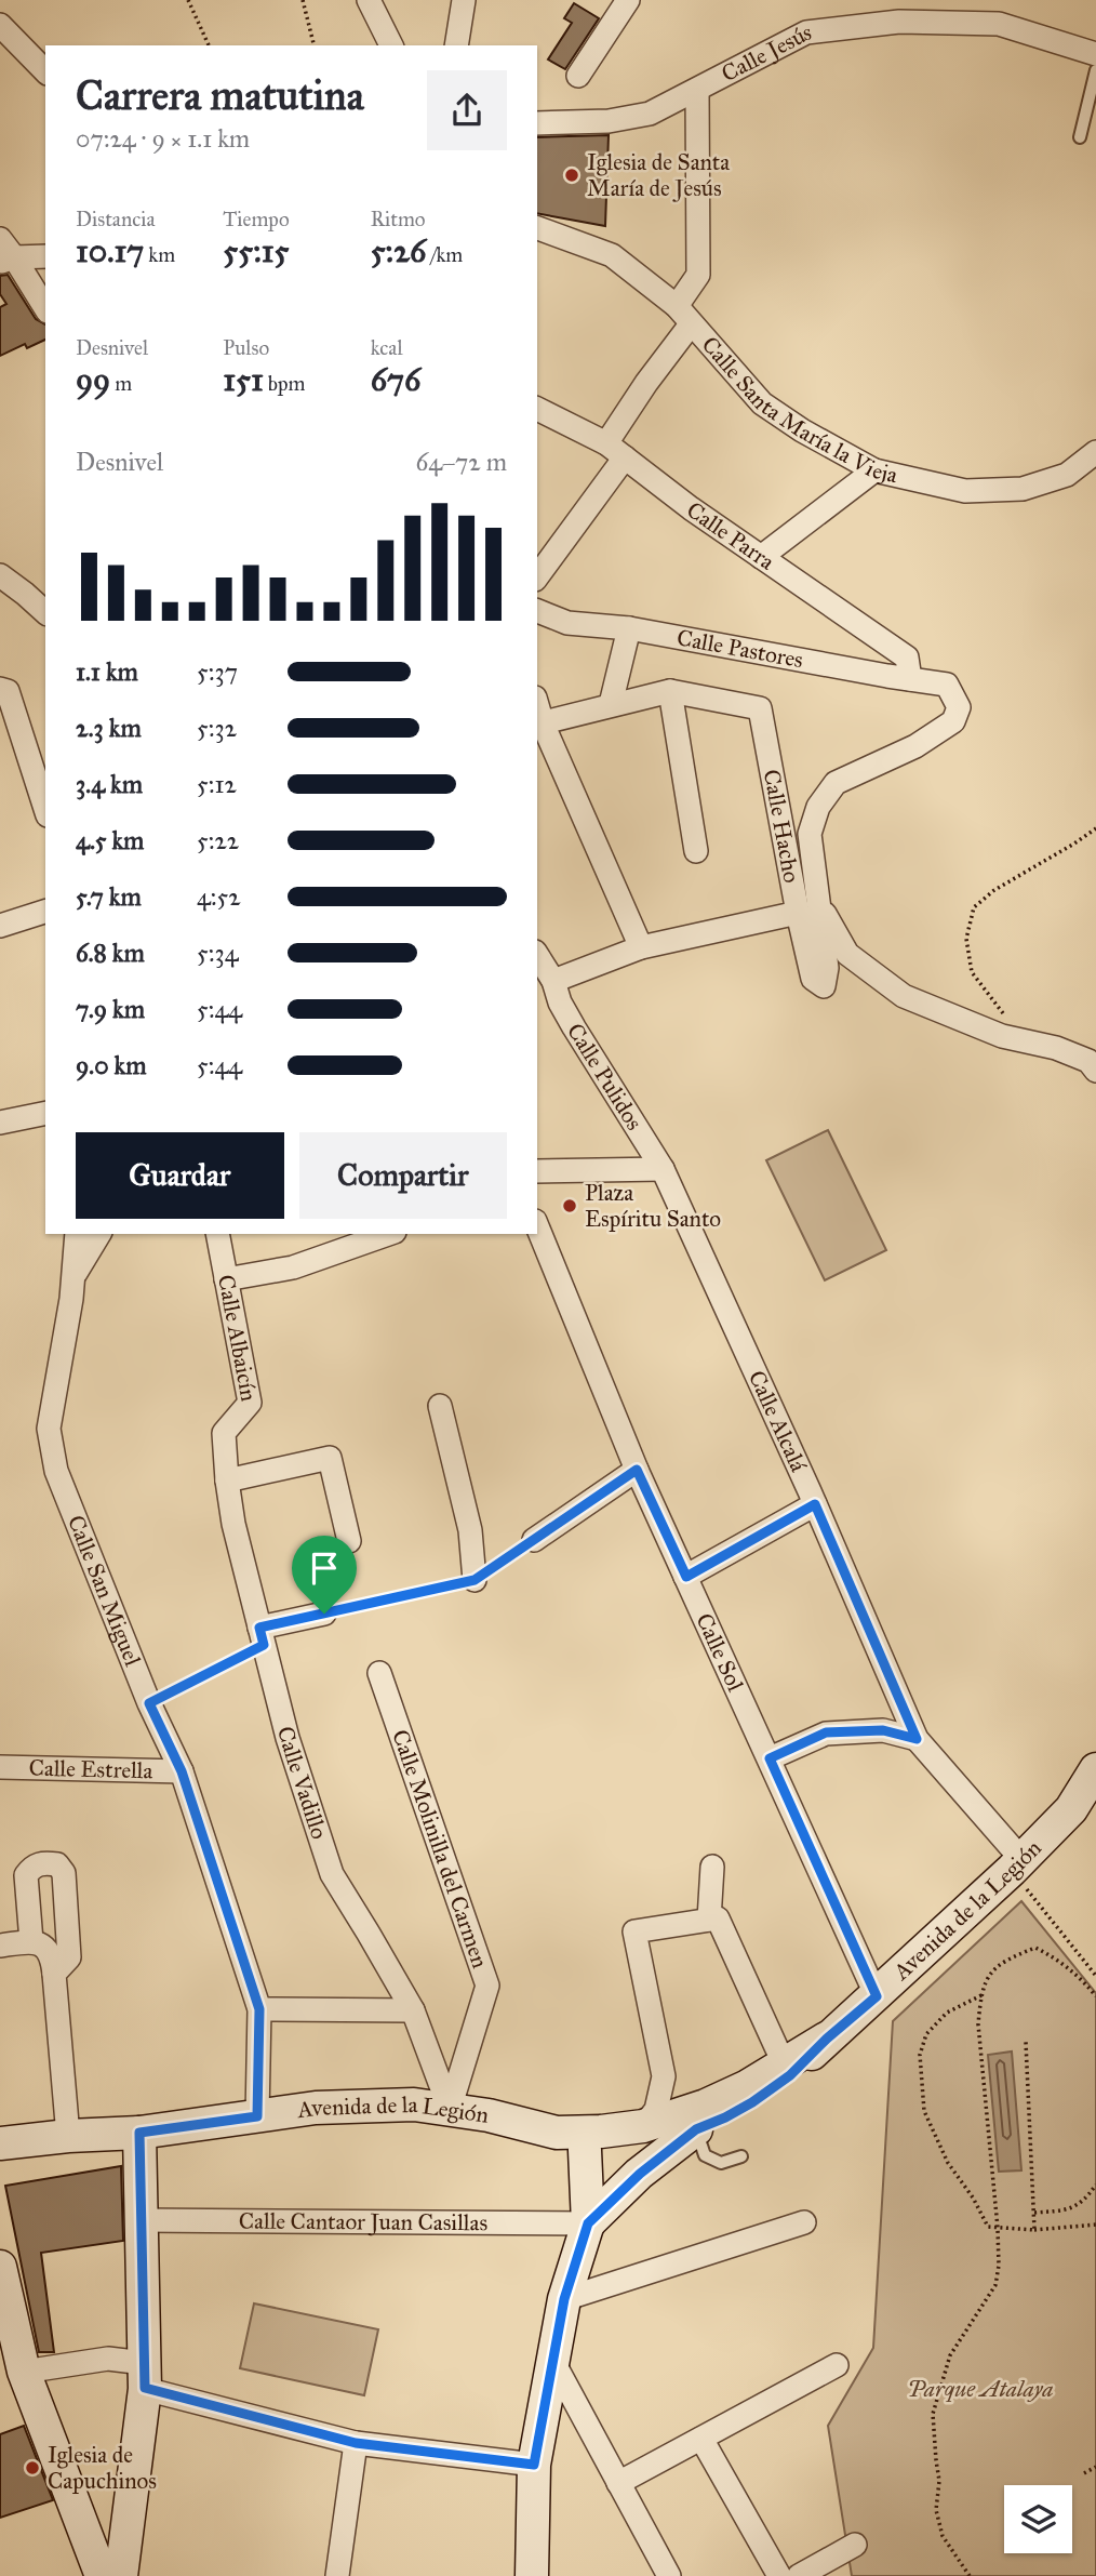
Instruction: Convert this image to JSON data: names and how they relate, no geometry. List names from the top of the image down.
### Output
{
  "streets": {
    "main road": ["Avenida de la Legión"],
    "street": [
      "Calle Jesús",
      "Calle Santa María la Vieja",
      "Calle Parra",
      "Calle Pastores",
      "Calle Hacho",
      "Calle Pulidos",
      "Calle Albaicín",
      "Calle Alcalá",
      "Calle San Miguel",
      "Calle Sol",
      "Calle Estrella",
      "Calle Vadillo",
      "Calle Molinilla del Carmen",
      "Calle Cantaor Juan Casillas"
    ]
  },
  "crossings": [
    ["Calle Parra", "Calle Pastores"],
    ["Calle Pastores", "Calle Hacho"],
    ["Calle Hacho", "Calle Pulidos"],
    ["Calle Pulidos", "Calle Alcalá"],
    ["Calle Albaicín", "Calle Vadillo"],
    ["Calle Alcalá", "Avenida de la Legión"],
    ["Calle San Miguel", "Calle Estrella"],
    ["Calle San Miguel", "Avenida de la Legión"],
    ["Calle Sol", "Avenida de la Legión"],
    ["Calle Vadillo", "Calle Molinilla del Carmen"],
    ["Calle Vadillo", "Avenida de la Legión"],
    ["Calle Molinilla del Carmen", "Avenida de la Legión"]
  ],
  "parks": ["Parque Atalaya"],
  "places": ["Iglesia de Santa María de Jesús", "Plaza Espíritu Santo", "Iglesia de Capuchinos"],
  "page": {
    "heading": ["Carrera matutina", "07:24 · 9 × 1.1 km"],
    "stats": [
      ["Distancia", "10.17 km"],
      ["Tiempo", "55:15"],
      ["Ritmo", "5:26 /km"],
      ["Desnivel", "99 m"],
      ["Pulso", "151 bpm"],
      ["kcal", "676"]
    ],
    "chart": ["Desnivel", "64–72 m"],
    "list": [
      {
        "name": "1.1 km",
        "note": "5:37"
      },
      {
        "name": "2.3 km",
        "note": "5:32"
      },
      {
        "name": "3.4 km",
        "note": "5:12"
      },
      {
        "name": "4.5 km",
        "note": "5:22"
      },
      {
        "name": "5.7 km",
        "note": "4:52"
      },
      {
        "name": "6.8 km",
        "note": "5:34"
      },
      {
        "name": "7.9 km",
        "note": "5:44"
      },
      {
        "name": "9.0 km",
        "note": "5:44"
      }
    ],
    "buttons": ["Guardar", "Compartir"]
  }
}
